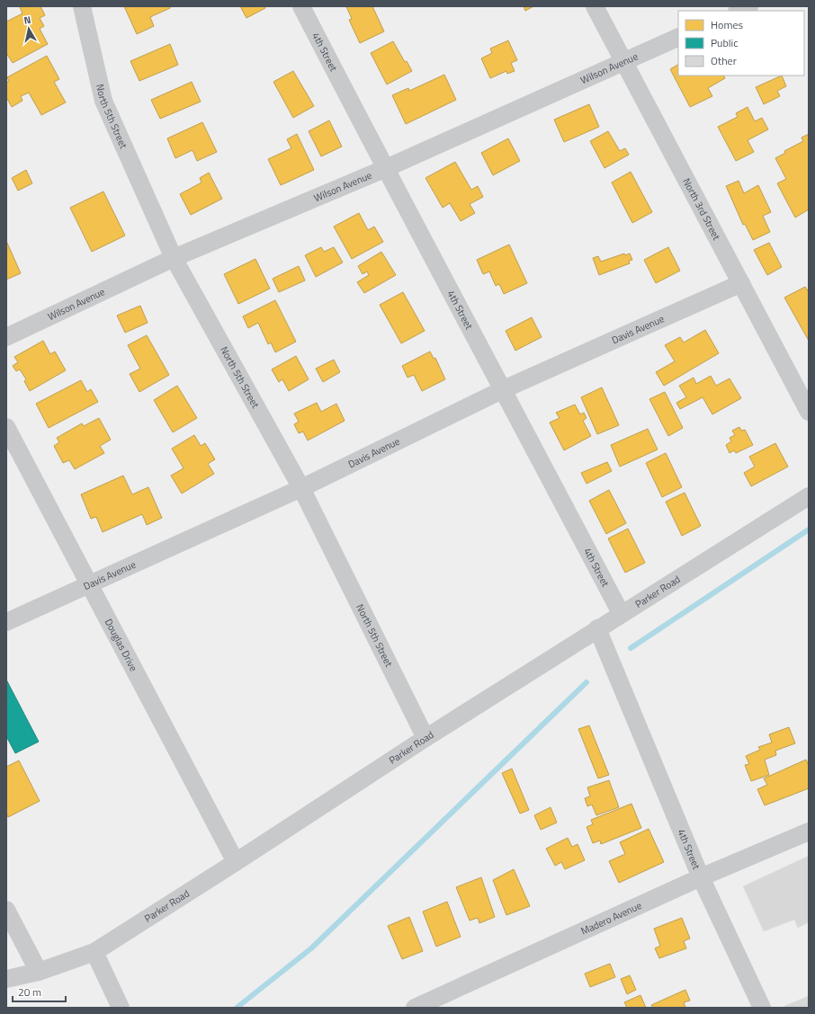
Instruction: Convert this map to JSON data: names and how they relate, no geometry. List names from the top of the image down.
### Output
{
  "streets": {
    "street": [
      "4th Street",
      "Wilson Avenue",
      "North 5th Street",
      "North 3rd Street",
      "Davis Avenue",
      "Parker Road",
      "Douglas Drive",
      "Madero Avenue"
    ]
  },
  "crossings": [
    ["4th Street", "Wilson Avenue"],
    ["4th Street", "Davis Avenue"],
    ["4th Street", "Parker Road"],
    ["4th Street", "Madero Avenue"],
    ["Wilson Avenue", "North 5th Street"],
    ["Wilson Avenue", "North 3rd Street"],
    ["North 5th Street", "Davis Avenue"],
    ["North 5th Street", "Parker Road"],
    ["North 3rd Street", "Davis Avenue"],
    ["Davis Avenue", "Douglas Drive"],
    ["Parker Road", "Douglas Drive"]
  ],
  "legend": ["Homes", "Public", "Other"],
  "scale_bar": "20 m",
  "north": "top"
}
